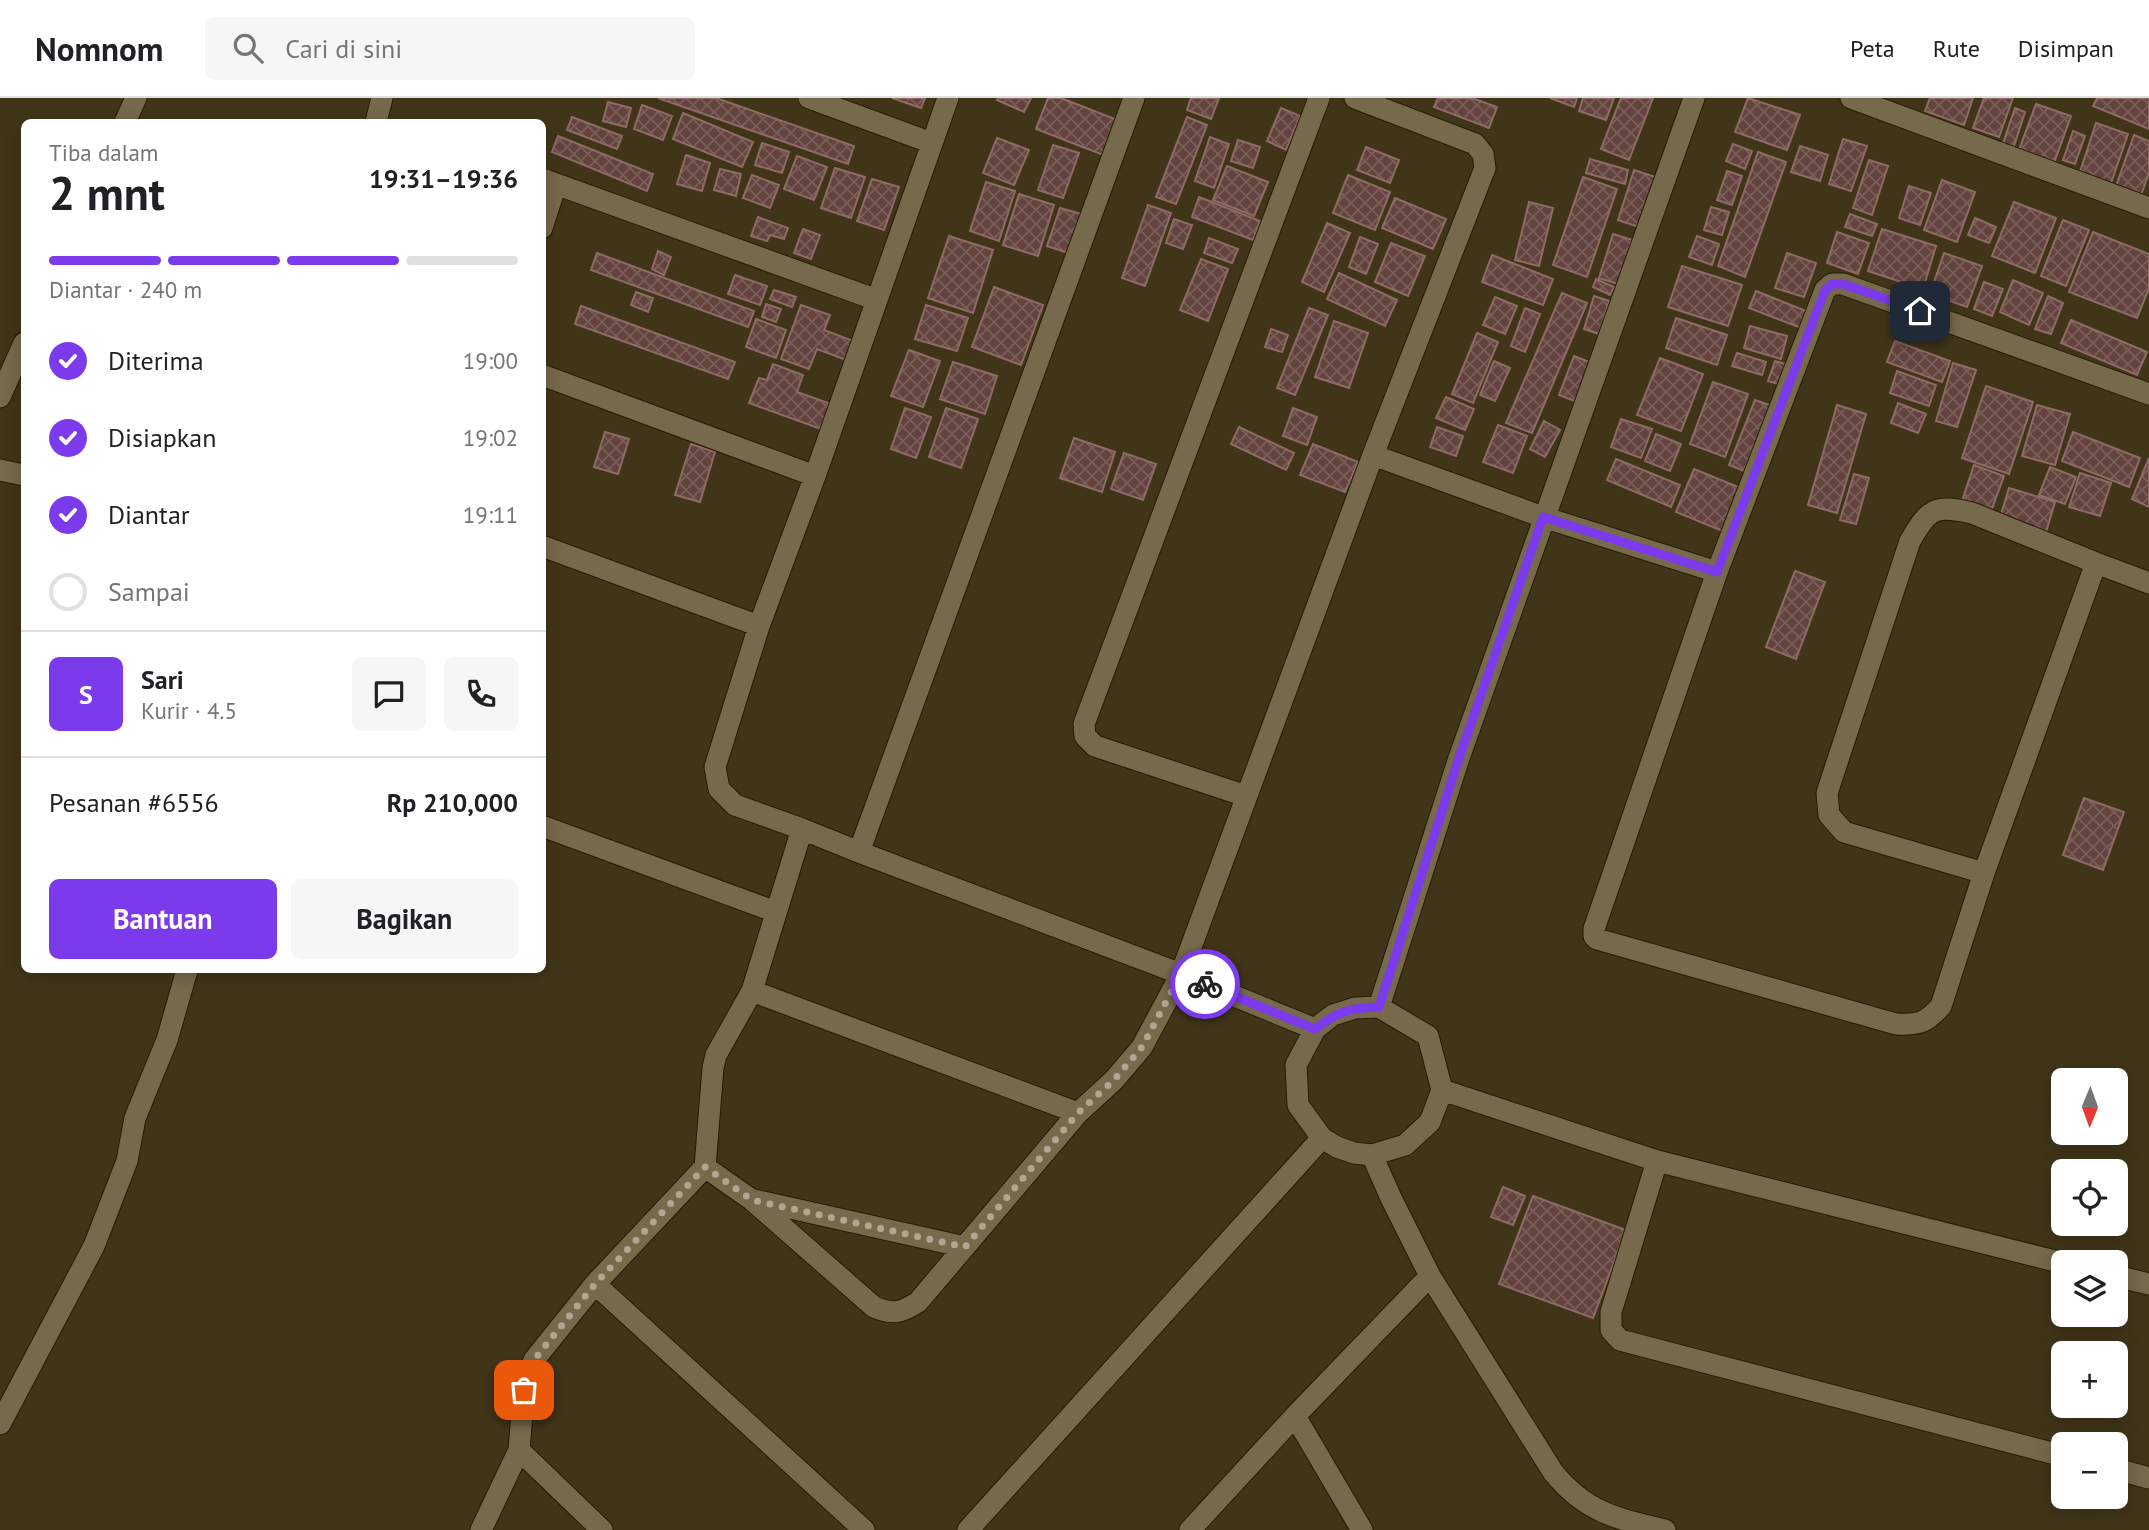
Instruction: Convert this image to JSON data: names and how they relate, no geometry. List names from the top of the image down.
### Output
{
  "north": "bottom",
  "page": {
    "header": "Nomnom",
    "search": "Cari di sini",
    "nav": ["Peta", "Rute", "Disimpan"],
    "heading": ["2 mnt", "Tiba dalam", "19:31–19:36"],
    "panel": [
      "Sari",
      "Kurir · 4.5",
      "Pesanan #6556",
      "Rp 210,000"
    ],
    "bar": "Diantar · 240 m",
    "list": [
      ["Diterima", "19:00"],
      ["Disiapkan", "19:02"],
      ["Diantar", "19:11"],
      "Sampai"
    ],
    "round": "S",
    "buttons": ["Bantuan", "Bagikan"],
    "map_buttons": ["+", "−"]
  }
}
